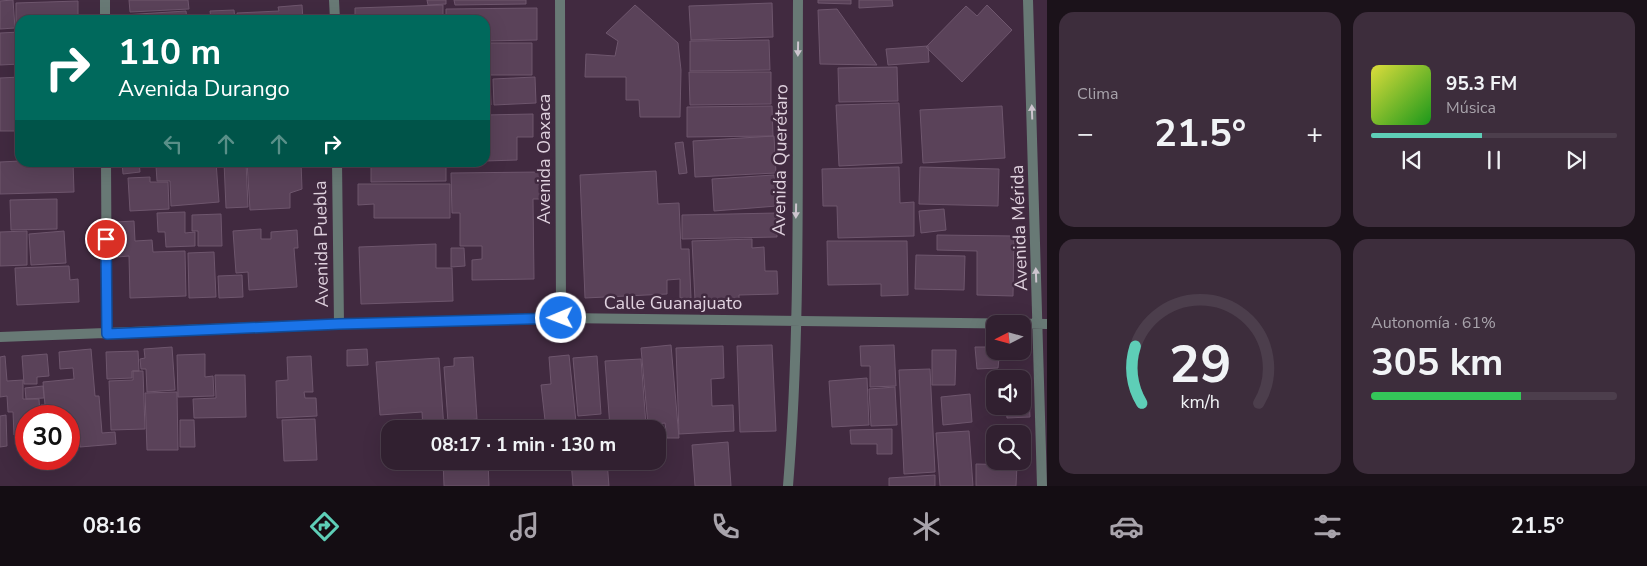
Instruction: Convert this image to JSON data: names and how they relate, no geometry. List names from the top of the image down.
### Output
{
  "streets": {
    "street": [
      "Avenida Oaxaca",
      "Avenida Querétaro",
      "Avenida Mérida",
      "Avenida Puebla",
      "Calle Guanajuato"
    ]
  },
  "crossings": [
    ["Avenida Oaxaca", "Calle Guanajuato"],
    ["Avenida Querétaro", "Calle Guanajuato"],
    ["Avenida Mérida", "Calle Guanajuato"],
    ["Avenida Puebla", "Calle Guanajuato"]
  ],
  "one_way": ["Avenida Querétaro", "Avenida Mérida"],
  "north": "left",
  "page": {
    "tile": [
      "Clima",
      ["Autonomía · 61%", "305 km"]
    ],
    "turn": ["110 m", "Avenida Durango"],
    "song": ["95.3 FM", "Música"],
    "heat": ["−", "21.5°", "+"],
    "limit": "30",
    "trip": "08:17 · 1 min · 130 m",
    "tabs": ["08:16", "21.5°"],
    "gauge": ["29", "km/h"]
  }
}
